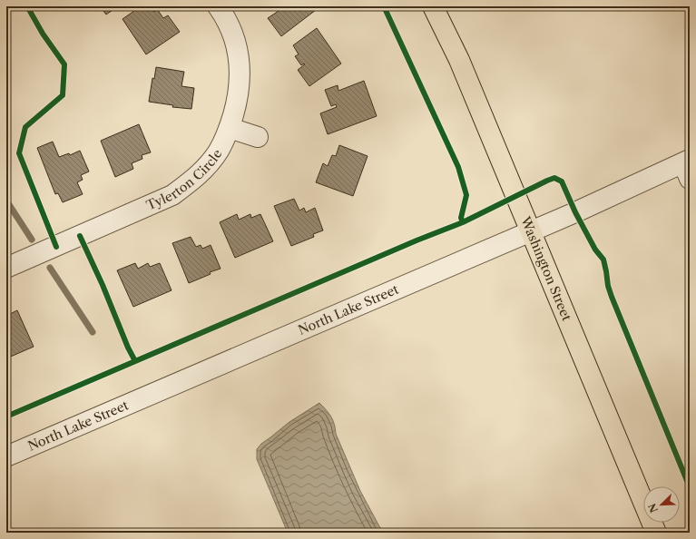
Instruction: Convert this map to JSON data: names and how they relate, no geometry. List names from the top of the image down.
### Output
{
  "streets": {
    "main road": ["Washington Street"],
    "street": ["Tylerton Circle", "North Lake Street"]
  },
  "crossings": [
    ["Washington Street", "North Lake Street"]
  ],
  "north": "bottom left"
}
